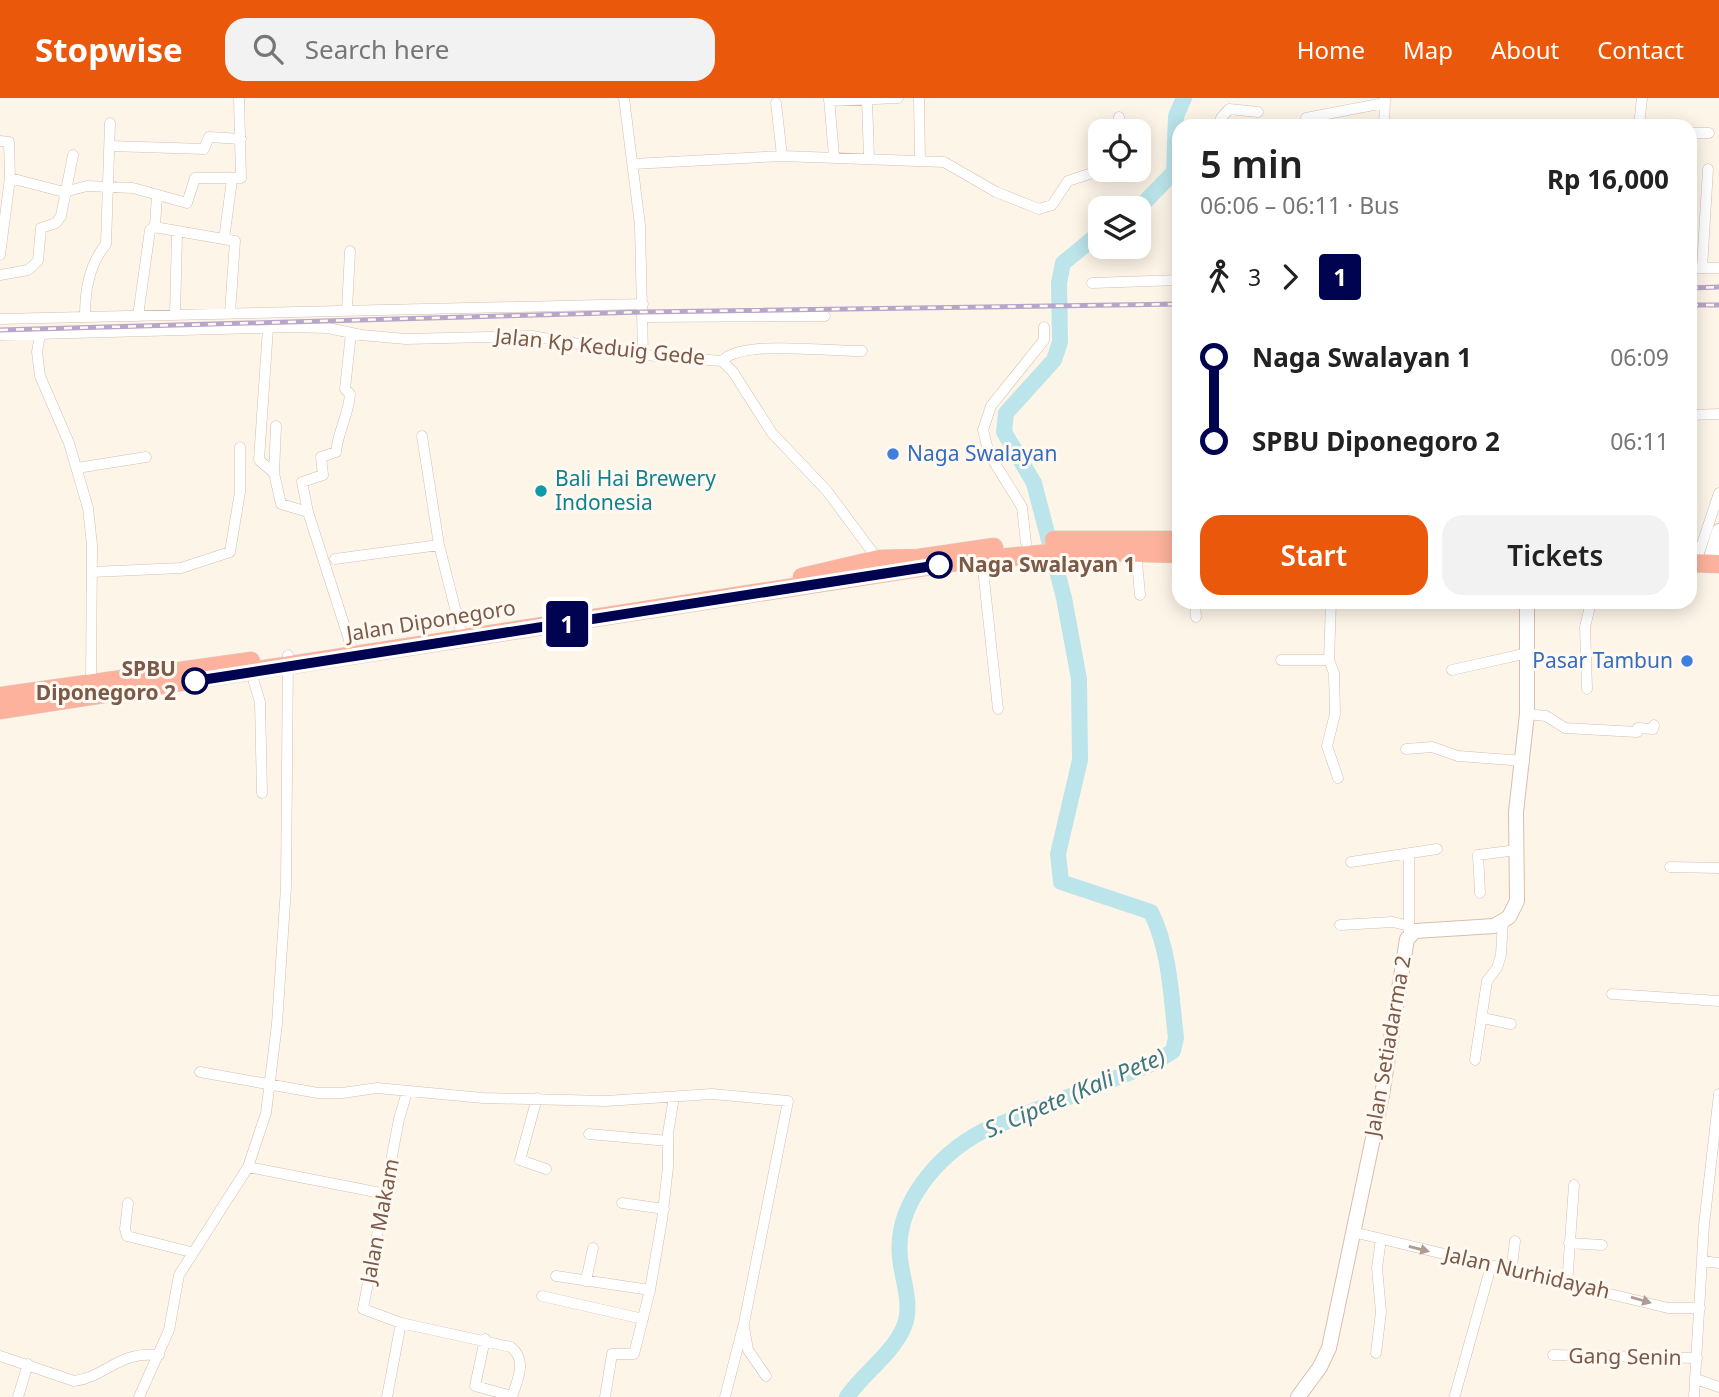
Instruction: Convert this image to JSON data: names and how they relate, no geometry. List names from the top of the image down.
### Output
{
  "streets": {
    "highway": ["Jalan Diponegoro"],
    "main road": ["Jalan Setiadarma 2"],
    "street": [
      "Jalan Kp Keduig Gede",
      "Jalan Makam",
      "Jalan Nurhidayah",
      "Gang Senin"
    ]
  },
  "crossings": [
    ["Jalan Kp Keduig Gede", "Jalan Diponegoro"],
    ["Jalan Setiadarma 2", "Jalan Nurhidayah"]
  ],
  "one_way": ["Jalan Nurhidayah"],
  "water": ["S. Cipete (Kali Pete)"],
  "places": [
    "Naga Swalayan",
    "Bali Hai Brewery Indonesia",
    "Naga Swalayan 1",
    "Pasar Tambun",
    "SPBU Diponegoro 2"
  ],
  "lines": ["bus line 1"],
  "page": {
    "header": "Stopwise",
    "search": "Search here",
    "nav": [
      "Home",
      "Map",
      "About",
      "Contact"
    ],
    "on_map": "1",
    "heading": ["5 min", "06:06 – 06:11 · Bus", "Rp 16,000"],
    "legs": ["3", "1"],
    "list": [
      {
        "name": "Naga Swalayan 1",
        "value": "06:09"
      },
      {
        "name": "SPBU Diponegoro 2",
        "value": "06:11"
      }
    ],
    "buttons": ["Start", "Tickets"]
  }
}
